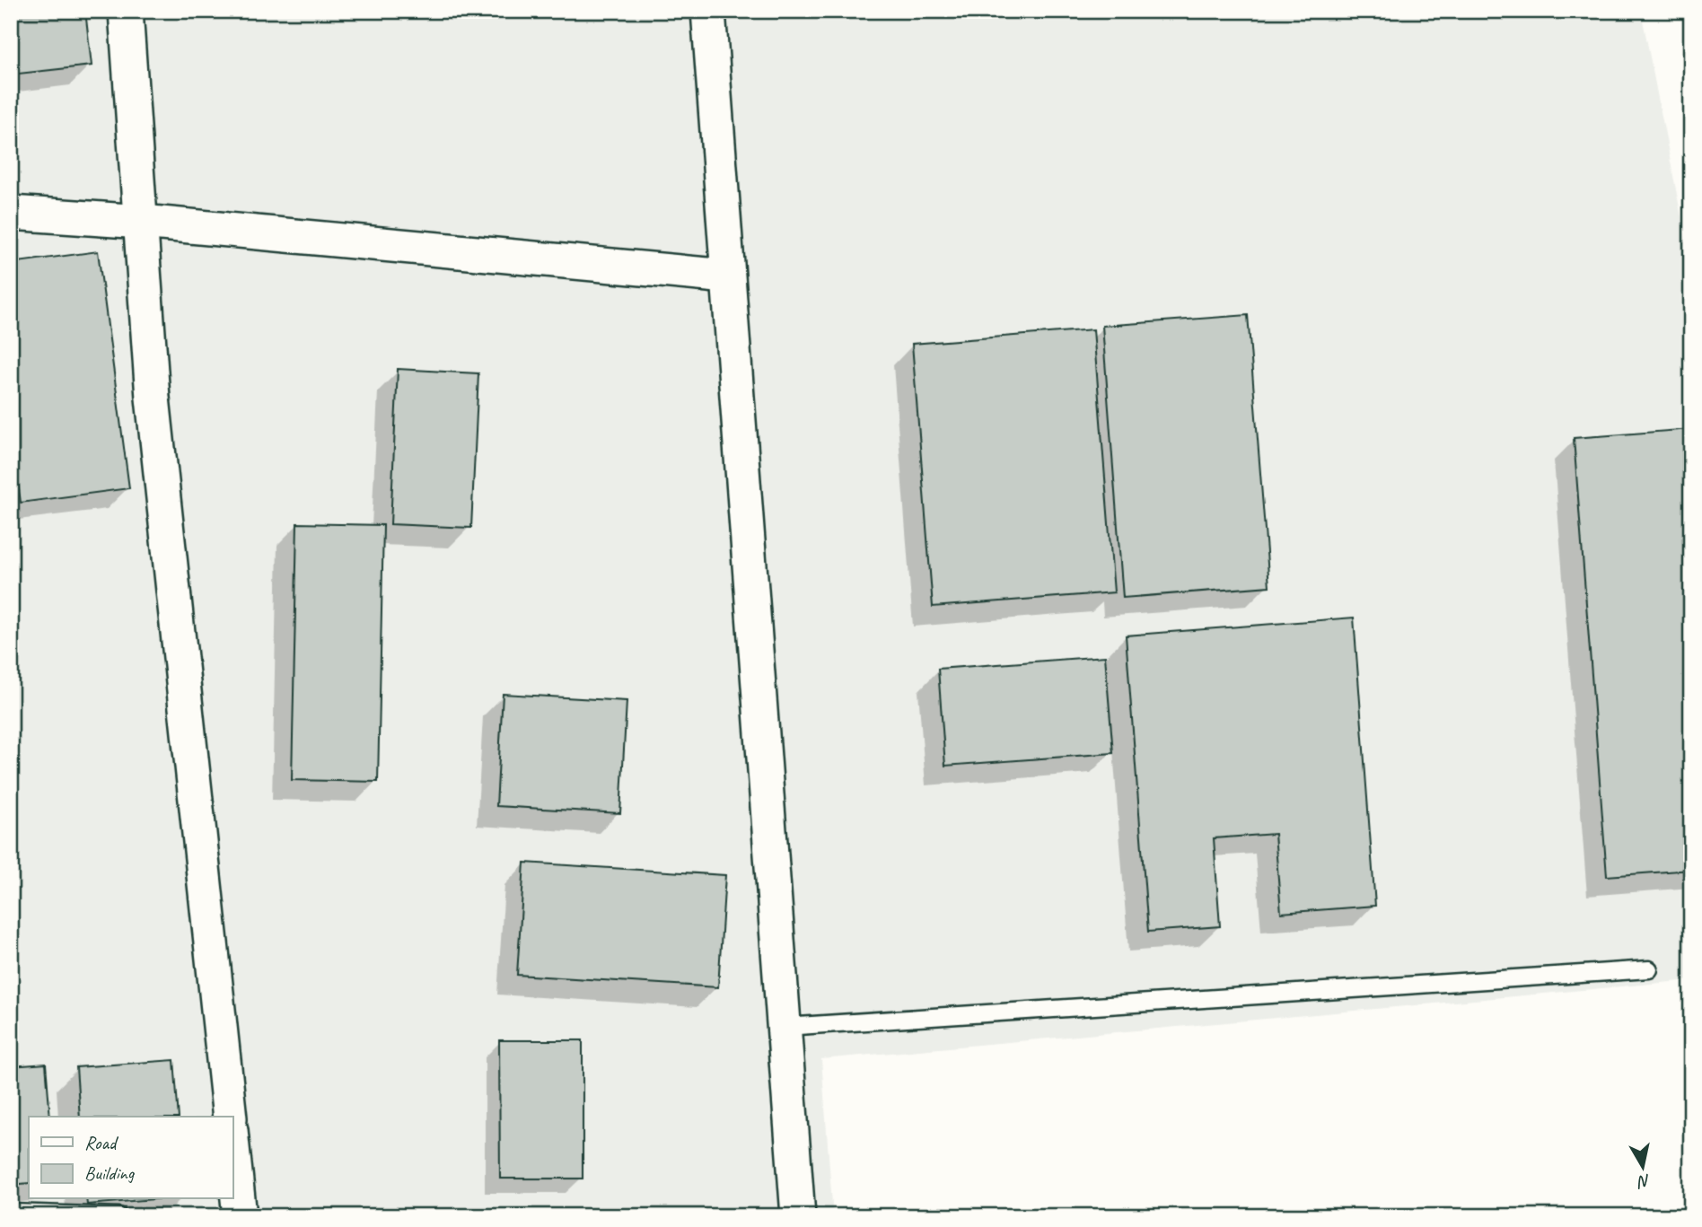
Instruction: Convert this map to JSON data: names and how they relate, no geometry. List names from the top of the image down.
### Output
{
  "legend": ["Road", "Building"],
  "north": "bottom"
}
